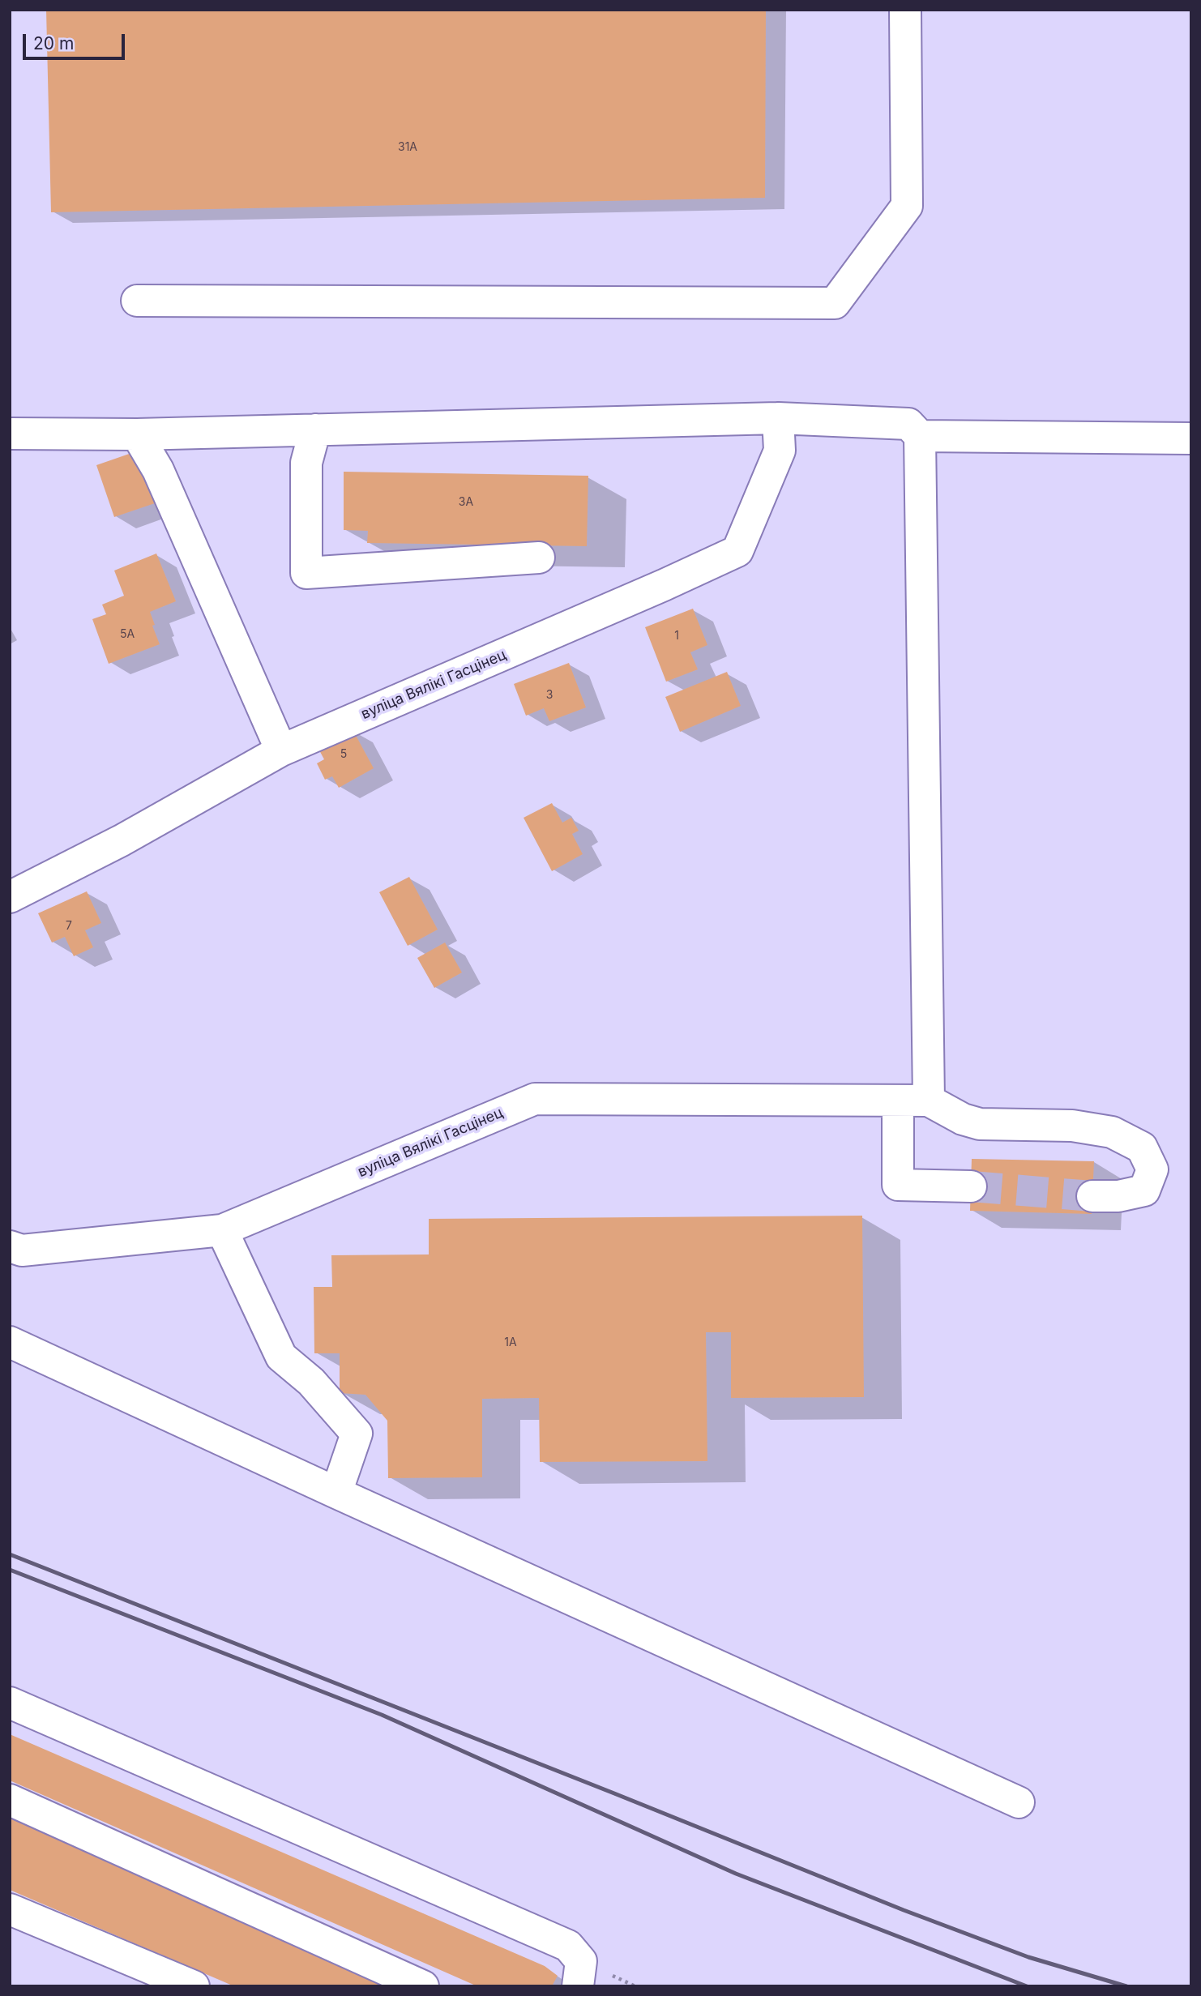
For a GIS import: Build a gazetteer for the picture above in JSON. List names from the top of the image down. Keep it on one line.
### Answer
{"streets":{"street":["вуліца Вялікі Гасцінец"]},"house_numbers":["31А","3А","5А","1","3","5","7","1А"],"scale_bar":"20 m"}
